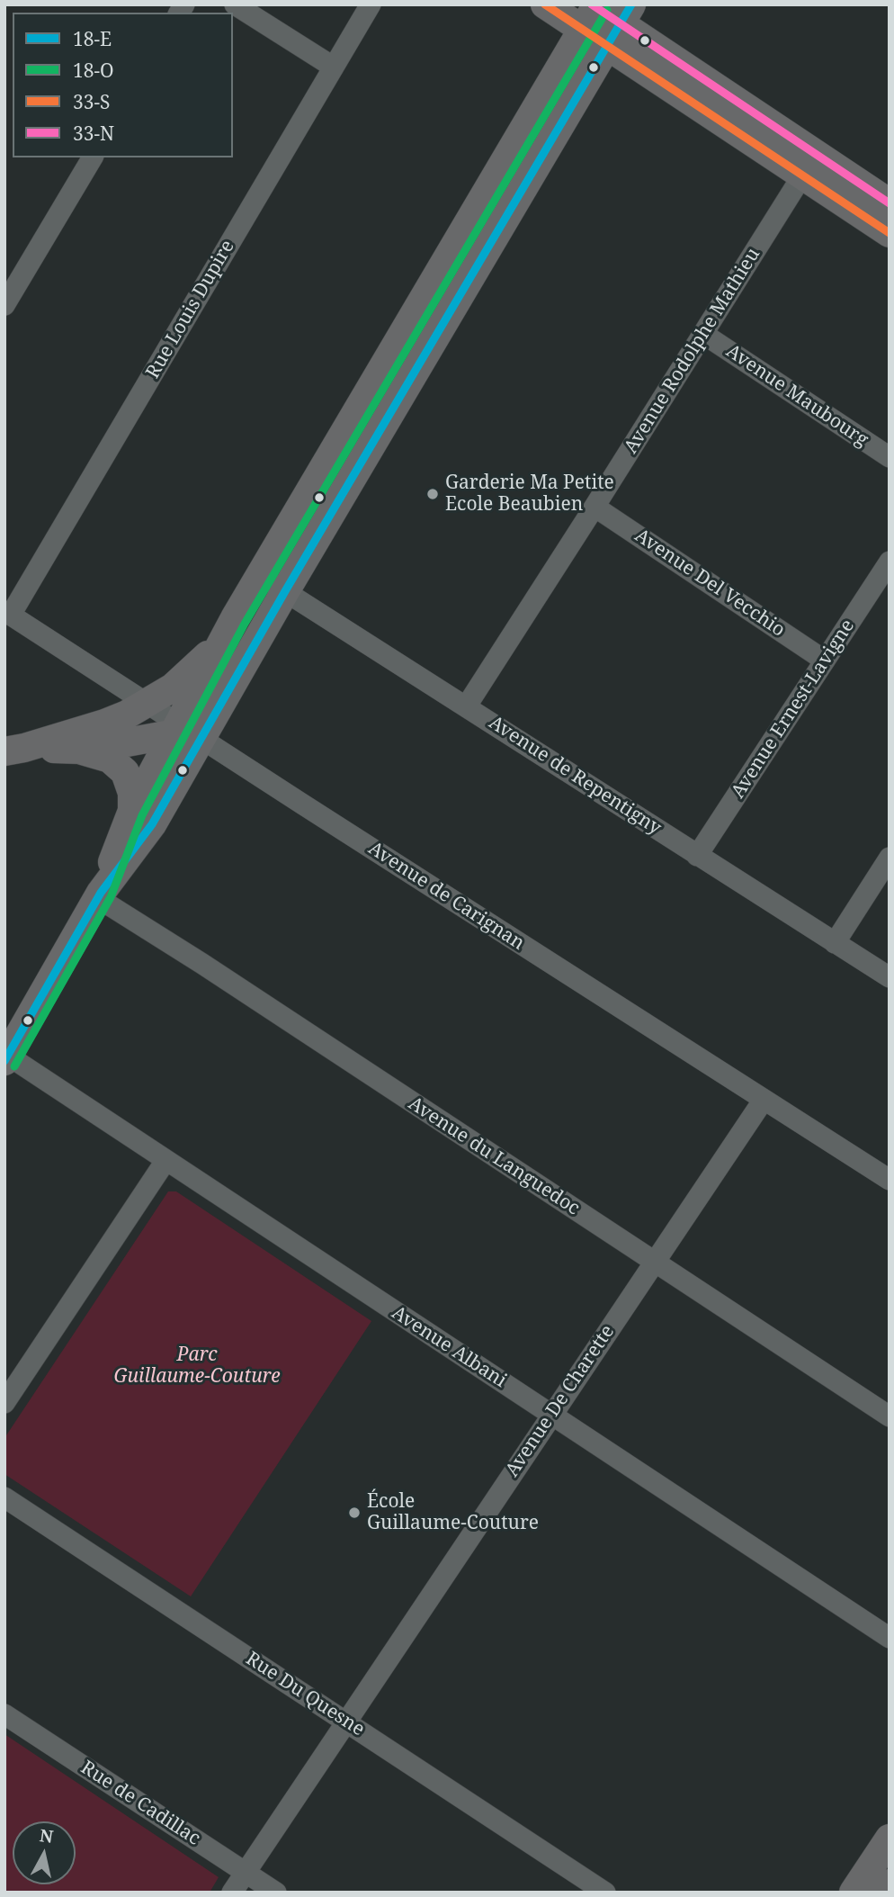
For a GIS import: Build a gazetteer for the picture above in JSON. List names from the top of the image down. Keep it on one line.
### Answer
{"streets":{"street":["Rue Louis Dupire","Avenue Rodolphe Mathieu","Avenue Maubourg","Avenue Del Vecchio","Avenue Ernest-Lavigne","Avenue de Repentigny","Avenue de Carignan","Avenue du Languedoc","Avenue Albani","Avenue De Charette","Rue Du Quesne","Rue de Cadillac"]},"crossings":[["Rue Louis Dupire","Avenue de Carignan"],["Avenue Rodolphe Mathieu","Avenue Maubourg"],["Avenue Rodolphe Mathieu","Avenue Del Vecchio"],["Avenue Rodolphe Mathieu","Avenue de Repentigny"],["Avenue Del Vecchio","Avenue Ernest-Lavigne"],["Avenue Ernest-Lavigne","Avenue de Repentigny"],["Avenue de Carignan","Avenue De Charette"],["Avenue du Languedoc","Avenue De Charette"],["Avenue Albani","Avenue De Charette"],["Avenue De Charette","Rue Du Quesne"],["Avenue De Charette","Rue de Cadillac"]],"parks":["Parc Guillaume-Couture"],"places":["Garderie Ma Petite Ecole Beaubien","École Guillaume-Couture"],"lines":["transit line 18-E","transit line 33-S","transit line 33-N","transit line 18-O"],"legend":["18-E","18-O","33-S","33-N"],"north":"top"}
